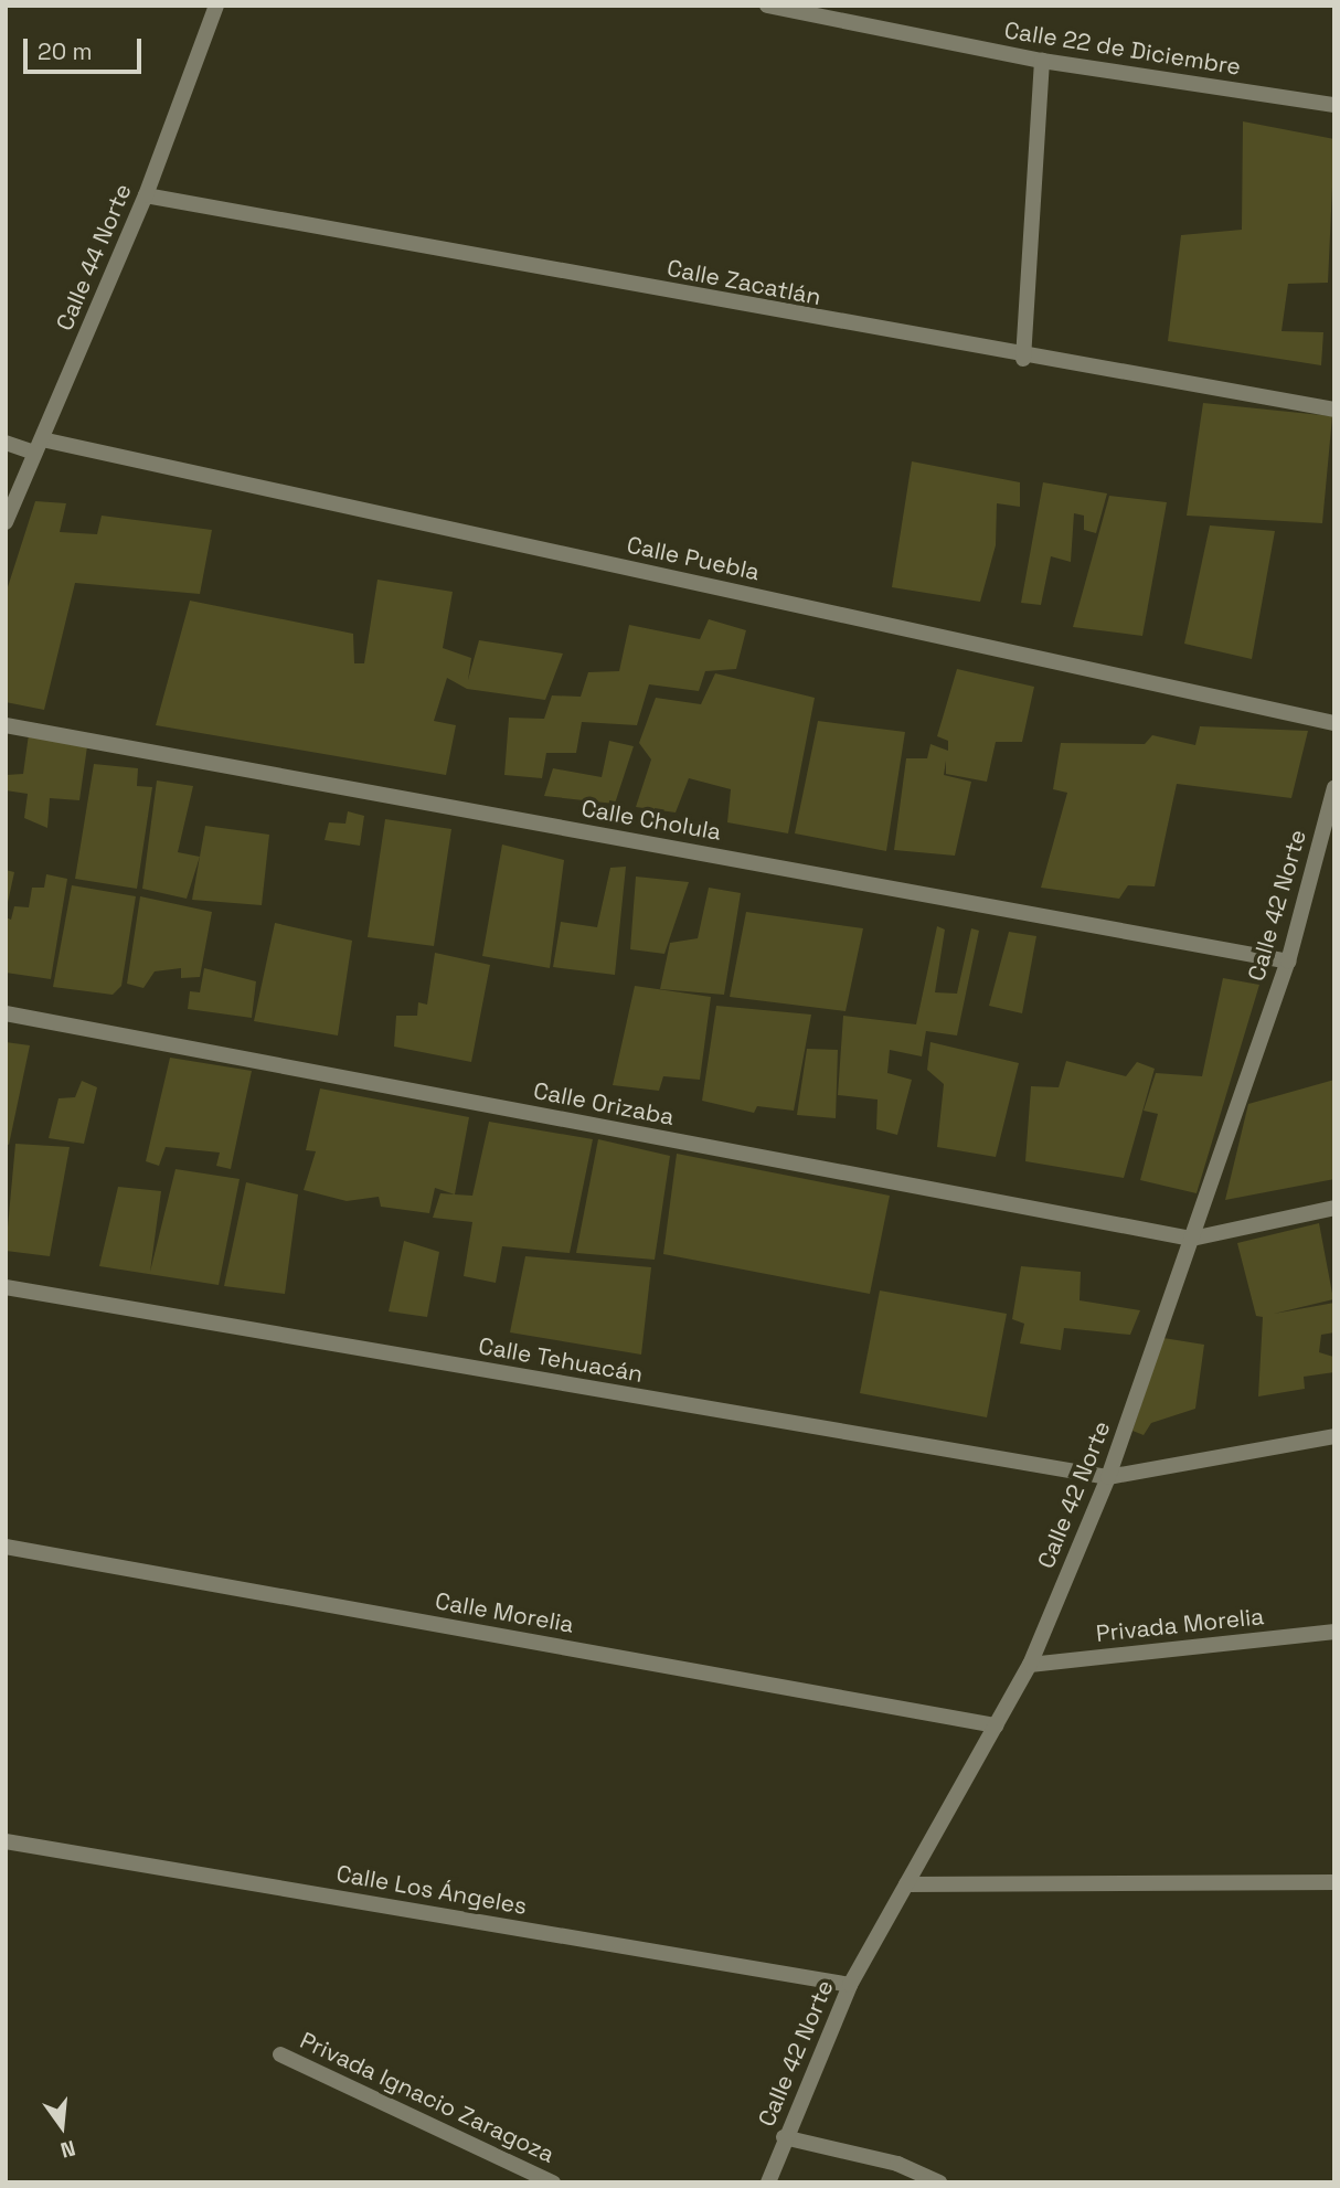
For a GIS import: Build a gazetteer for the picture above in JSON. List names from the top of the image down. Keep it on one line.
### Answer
{"streets":{"street":["Calle 22 de Diciembre","Calle 44 Norte","Calle Zacatlán","Calle Puebla","Calle Cholula","Calle 42 Norte","Calle Orizaba","Calle Tehuacán","Calle Morelia","Privada Morelia","Calle Los Ángeles","Privada Ignacio Zaragoza"]},"crossings":[["Calle 44 Norte","Calle Zacatlán"],["Calle 44 Norte","Calle Puebla"],["Calle Cholula","Calle 42 Norte"],["Calle 42 Norte","Calle Orizaba"],["Calle 42 Norte","Calle Tehuacán"],["Calle 42 Norte","Calle Morelia"],["Calle 42 Norte","Privada Morelia"],["Calle 42 Norte","Calle Los Ángeles"]],"scale_bar":"20 m","north":"bottom"}
